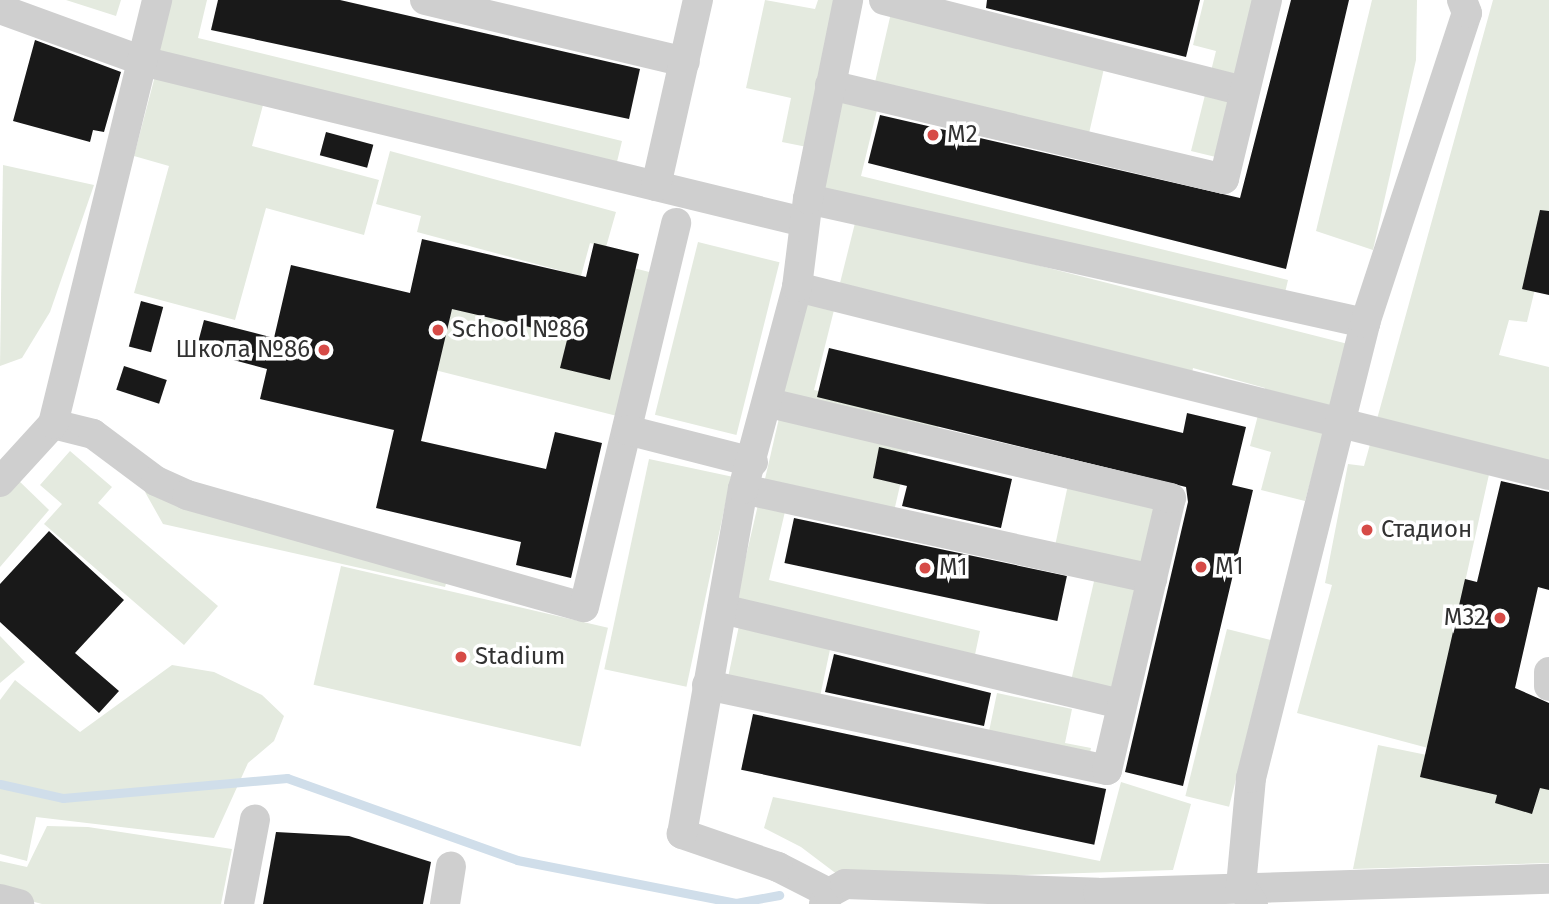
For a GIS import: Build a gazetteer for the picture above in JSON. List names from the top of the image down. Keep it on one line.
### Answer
{"places":["М2","School №86","Школа №86","Стадион","M1","М1","М32","Stadium"]}
